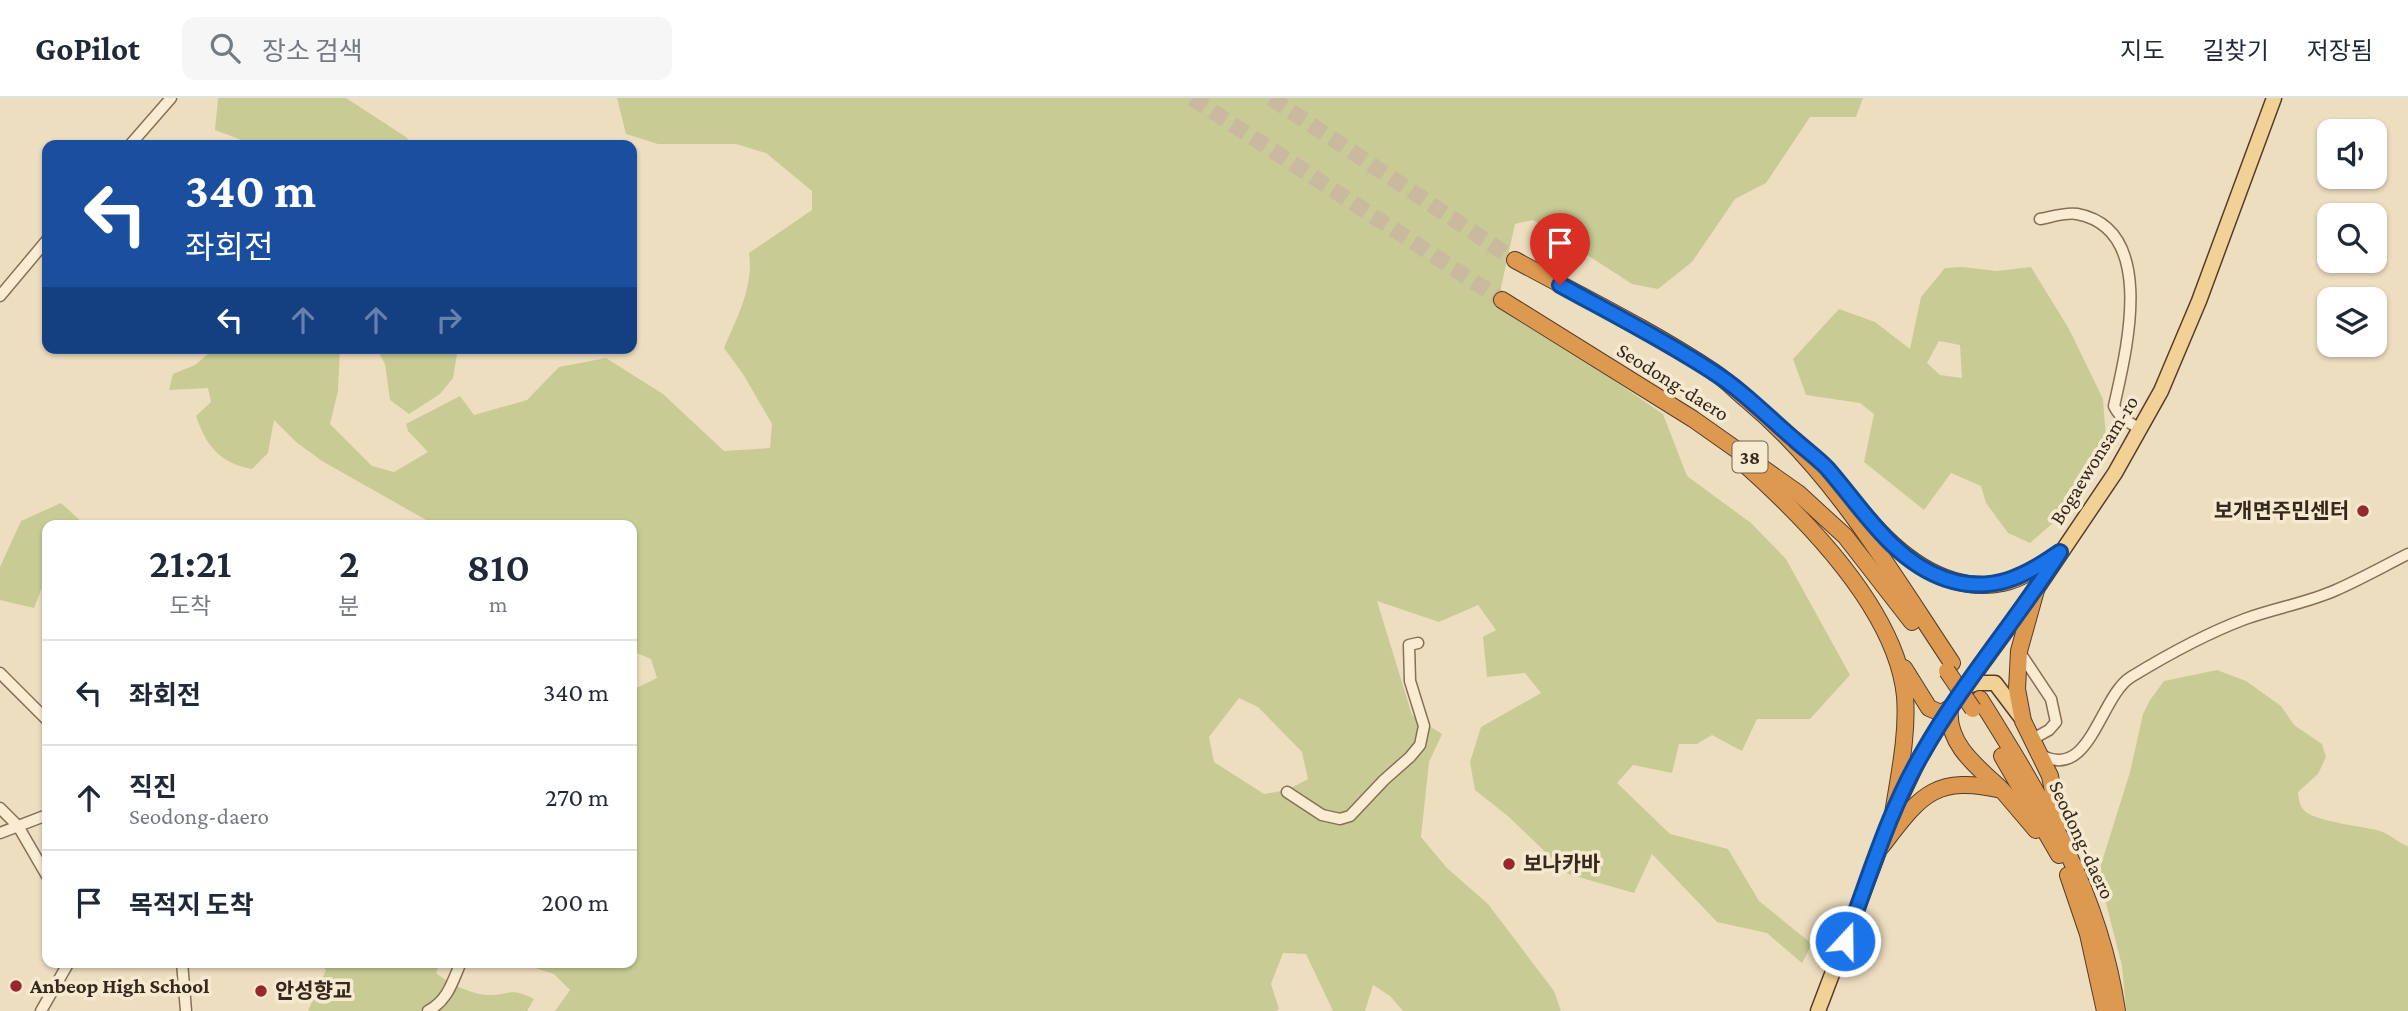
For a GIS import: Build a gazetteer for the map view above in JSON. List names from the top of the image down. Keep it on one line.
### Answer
{"streets":{"highway":["Seodong-daero","38"],"main road":["Bogaewonsam-ro"]},"crossings":[["Seodong-daero","38"]],"places":["보개면주민센터","보나카바","Anbeop High School","안성향교"],"page":{"header":"GoPilot","search":"장소 검색","nav":["지도","길찾기","저장됨"],"turn":["340 m","좌회전"],"eta":["21:21","도착","2","분","810","m"],"list":[{"name":"좌회전","value":"340 m"},{"name":"직진","note":"Seodong-daero","value":"270 m"},{"name":"목적지 도착","value":"200 m"}]}}
